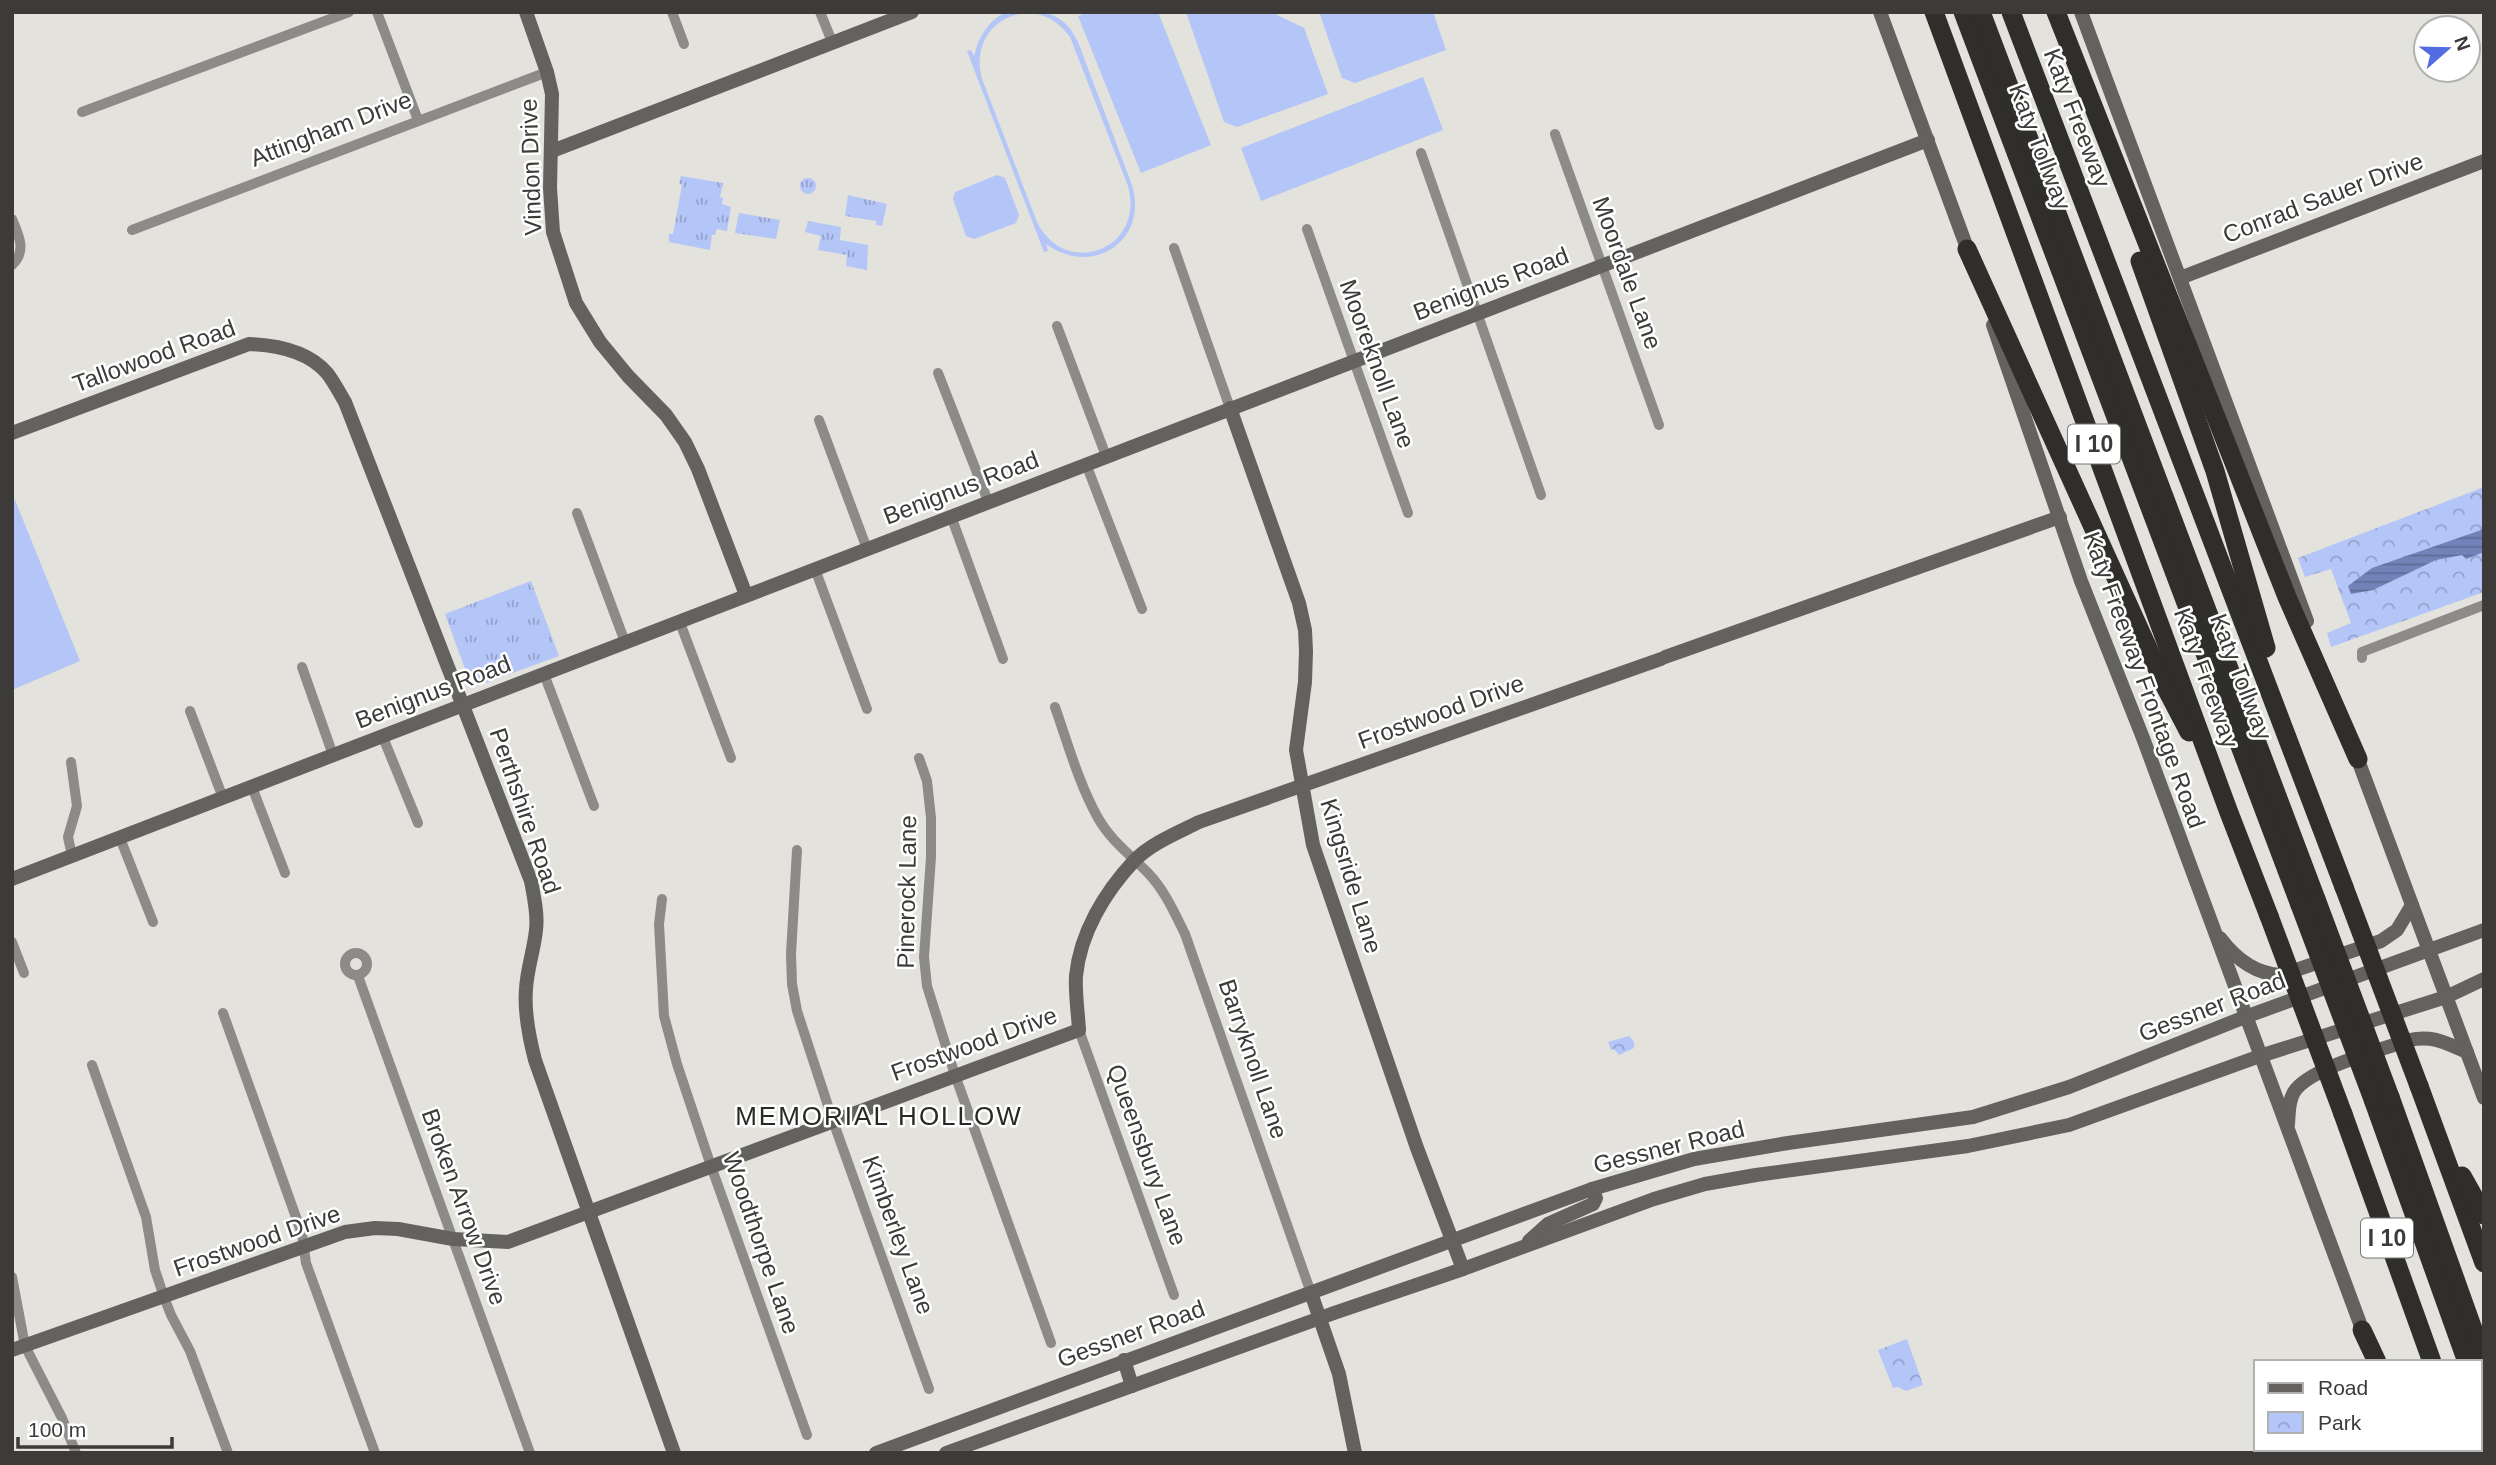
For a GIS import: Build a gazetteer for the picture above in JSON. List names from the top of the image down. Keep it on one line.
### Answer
{"streets":{"highway":["Katy Freeway","Katy Tollway","I 10"],"street":["Attingham Drive","Vindon Drive","Conrad Sauer Drive","Moordale Lane","Benignus Road","Tallowood Road","Mooreknoll Lane","Katy Freeway Frontage Road","Frostwood Drive","Perthshire Road","Kingsride Lane","Pinerock Lane","Gessner Road","Barryknoll Lane","Queensbury Lane","Broken Arrow Drive","Kimberley Lane","Woodthorpe Lane"]},"crossings":[["Attingham Drive","Vindon Drive"],["Vindon Drive","Benignus Road"],["Moordale Lane","Benignus Road"],["Benignus Road","Mooreknoll Lane"],["Benignus Road","Katy Freeway Frontage Road"],["Benignus Road","Perthshire Road"],["Benignus Road","Kingsride Lane"],["Tallowood Road","Perthshire Road"],["Katy Freeway Frontage Road","Frostwood Drive"],["Katy Freeway Frontage Road","Gessner Road"],["Frostwood Drive","Perthshire Road"],["Frostwood Drive","Kingsride Lane"],["Frostwood Drive","Pinerock Lane"],["Frostwood Drive","Barryknoll Lane"],["Frostwood Drive","Queensbury Lane"],["Frostwood Drive","Broken Arrow Drive"],["Frostwood Drive","Kimberley Lane"],["Frostwood Drive","Woodthorpe Lane"],["Kingsride Lane","Gessner Road"],["Gessner Road","Barryknoll Lane"]],"districts":["MEMORIAL HOLLOW"],"legend":["Road","Park"],"scale_bar":"100 m","north":"right"}
